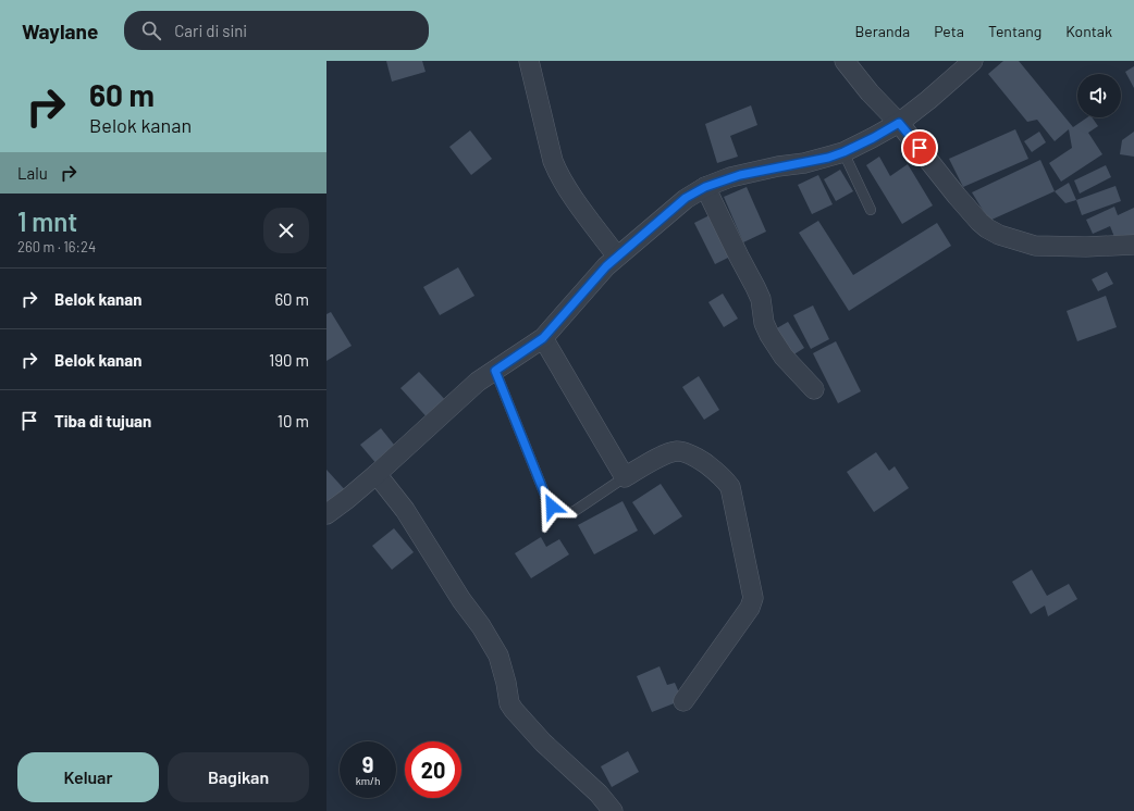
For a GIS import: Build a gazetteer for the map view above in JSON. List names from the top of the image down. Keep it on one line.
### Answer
{"page":{"header":"Waylane","search":"Cari di sini","nav":["Beranda","Peta","Tentang","Kontak"],"turn":["60 m","Belok kanan"],"then":"Lalu","heading":["1 mnt","260 m · 16:24"],"list":[{"name":"Belok kanan","value":"60 m"},{"name":"Belok kanan","value":"190 m"},{"name":"Tiba di tujuan","value":"10 m"}],"speed":"9 km/h","limit":"20","buttons":["Keluar","Bagikan"]}}
